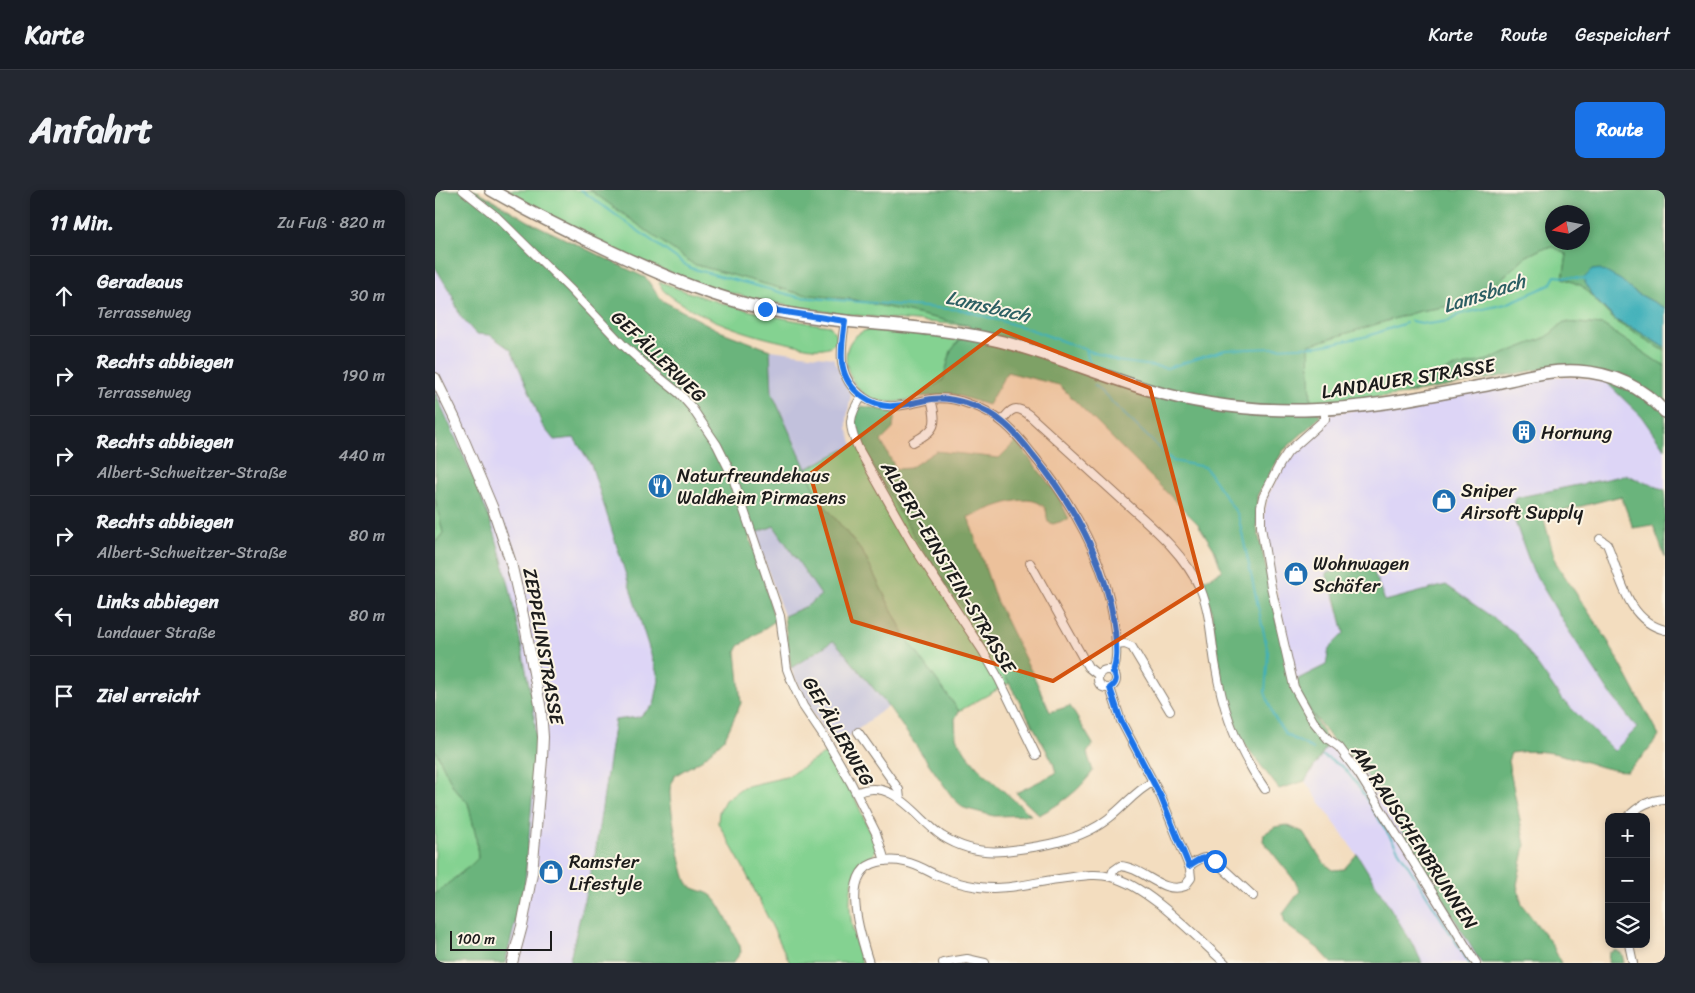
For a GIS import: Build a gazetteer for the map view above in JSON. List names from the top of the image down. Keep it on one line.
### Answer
{"streets":{"main road":["LANDAUER STRASSE"],"street":["GEFÄLLERWEG","ALBERT-EINSTEIN-STRASSE","ZEPPELINSTRASSE","AM RAUSCHENBRUNNEN"]},"crossings":[["LANDAUER STRASSE","AM RAUSCHENBRUNNEN"]],"water":["Lamsbach"],"places":{"building":["Hornung"],"restaurant":["Naturfreundehaus Waldheim Pirmasens"],"shop":["Sniper Airsoft Supply","Wohnwagen Schäfer","Ramster Lifestyle"]},"scale_bar":"100 m","north":"left","page":{"header":"Karte","nav":["Karte","Route","Gespeichert"],"title":"Anfahrt","buttons":"Route","heading":["11 Min.","Zu Fuß · 820 m"],"list":[["Geradeaus","Terrassenweg","30 m"],["Rechts abbiegen","Terrassenweg","190 m"],["Rechts abbiegen","Albert-Schweitzer-Straße","440 m"],["Rechts abbiegen","Albert-Schweitzer-Straße","80 m"],["Links abbiegen","Landauer Straße","80 m"],"Ziel erreicht"],"map_buttons":["+","−"],"scale":"100 m"}}
